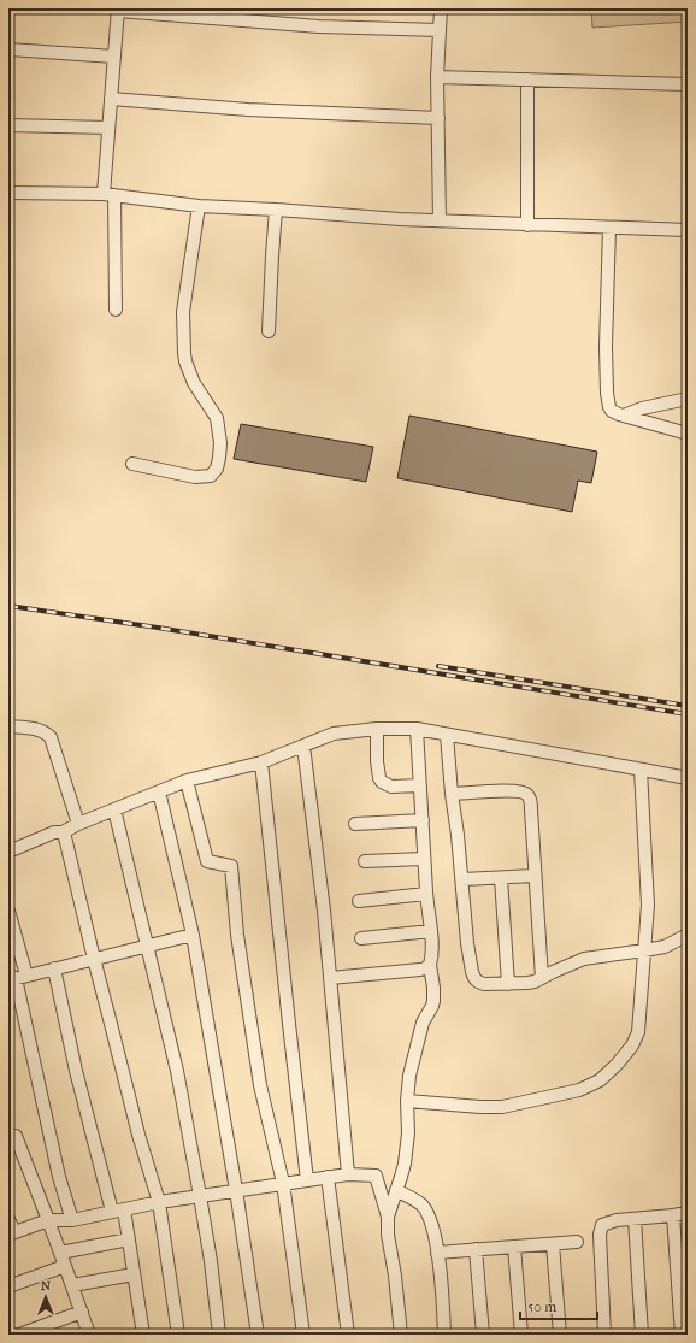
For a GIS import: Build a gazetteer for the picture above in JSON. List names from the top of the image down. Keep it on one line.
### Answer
{"scale_bar":"50 m","north":"top"}
